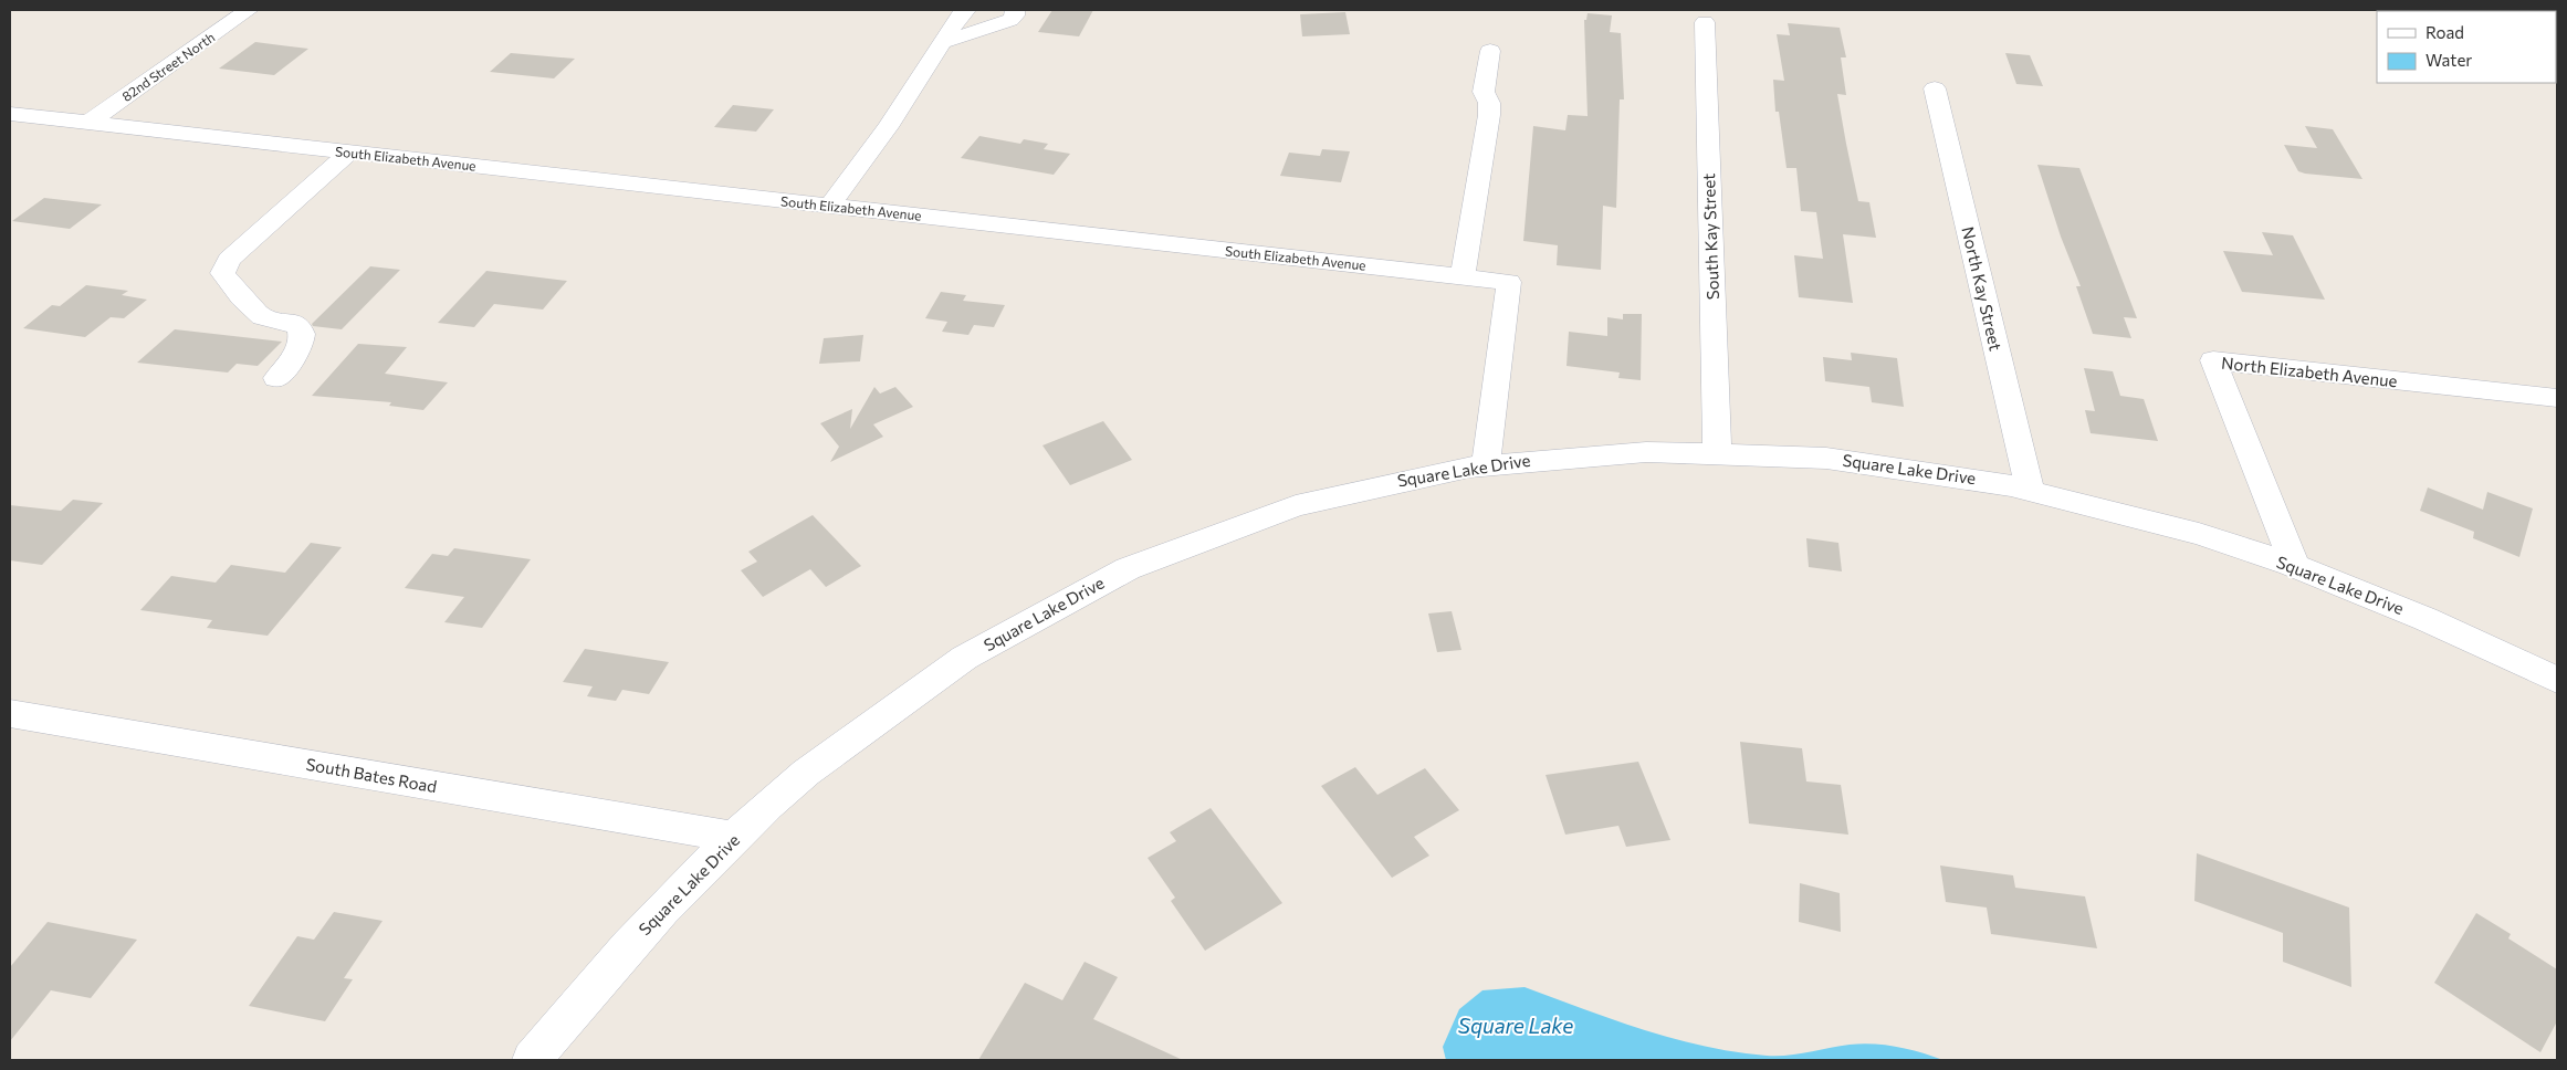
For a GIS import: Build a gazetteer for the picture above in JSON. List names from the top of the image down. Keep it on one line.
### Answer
{"streets":{"street":["82nd Street North","South Elizabeth Avenue","South Kay Street","North Kay Street","North Elizabeth Avenue","Square Lake Drive","South Bates Road"]},"crossings":[["82nd Street North","South Elizabeth Avenue"],["South Elizabeth Avenue","Square Lake Drive"],["South Kay Street","Square Lake Drive"],["North Kay Street","Square Lake Drive"],["North Elizabeth Avenue","Square Lake Drive"],["Square Lake Drive","South Bates Road"]],"water":["Square Lake"],"legend":["Road","Water"]}
